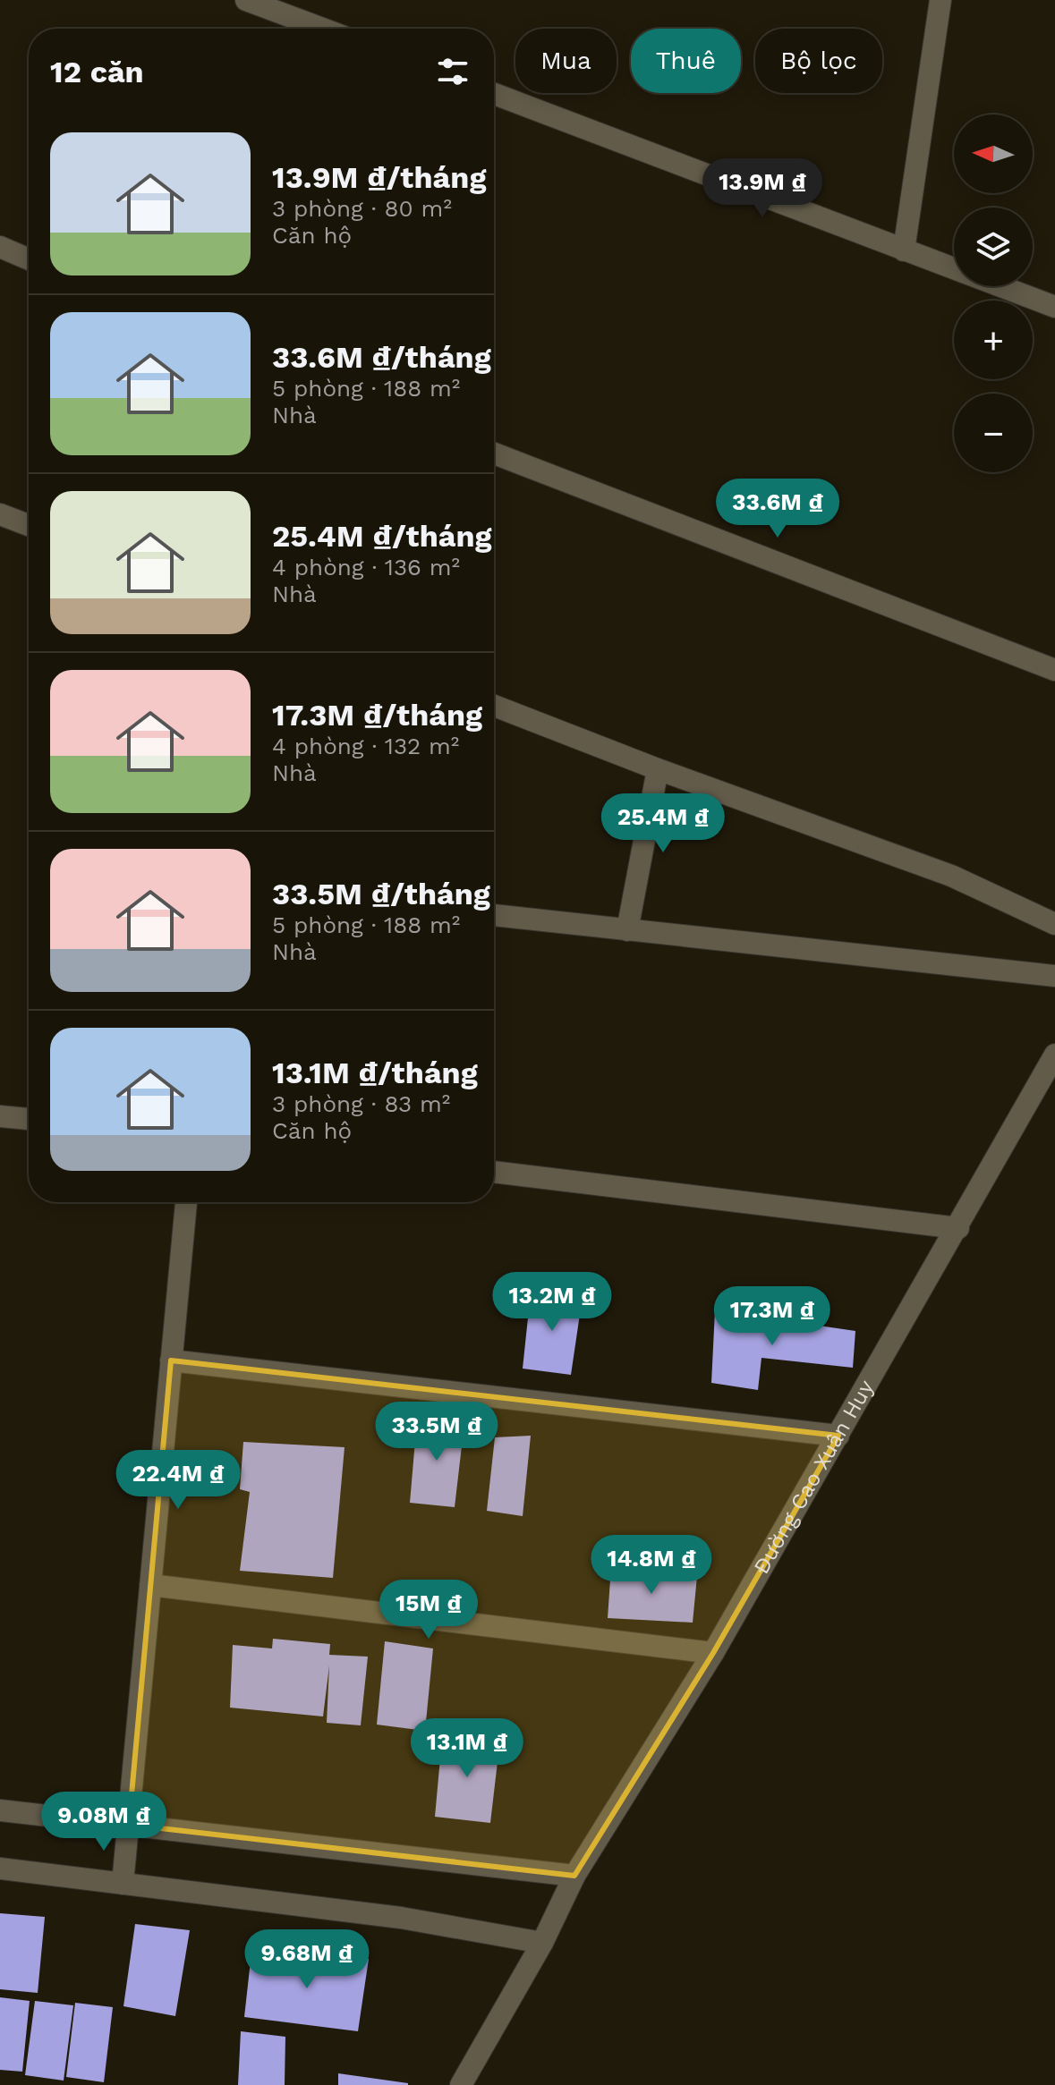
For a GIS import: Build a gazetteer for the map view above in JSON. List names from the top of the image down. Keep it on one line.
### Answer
{"streets":{"street":["Đường Cao Xuân Huy"]},"north":"left","page":{"chip":["Mua","Thuê","Bộ lọc"],"heading":"12 căn","map_buttons":["+","−"],"list":[{"name":"13.9M ₫/tháng","note":"3 phòng · 80 m² · Căn hộ"},{"name":"33.6M ₫/tháng","note":"5 phòng · 188 m² · Nhà"},{"name":"25.4M ₫/tháng","note":"4 phòng · 136 m² · Nhà"},{"name":"17.3M ₫/tháng","note":"4 phòng · 132 m² · Nhà"},{"name":"33.5M ₫/tháng","note":"5 phòng · 188 m² · Nhà"},{"name":"13.1M ₫/tháng","note":"3 phòng · 83 m² · Căn hộ"}],"price":["13.9M ₫","33.6M ₫","25.4M ₫","13.2M ₫","17.3M ₫","33.5M ₫","22.4M ₫","14.8M ₫","15M ₫","13.1M ₫","9.08M ₫","9.68M ₫"]}}
